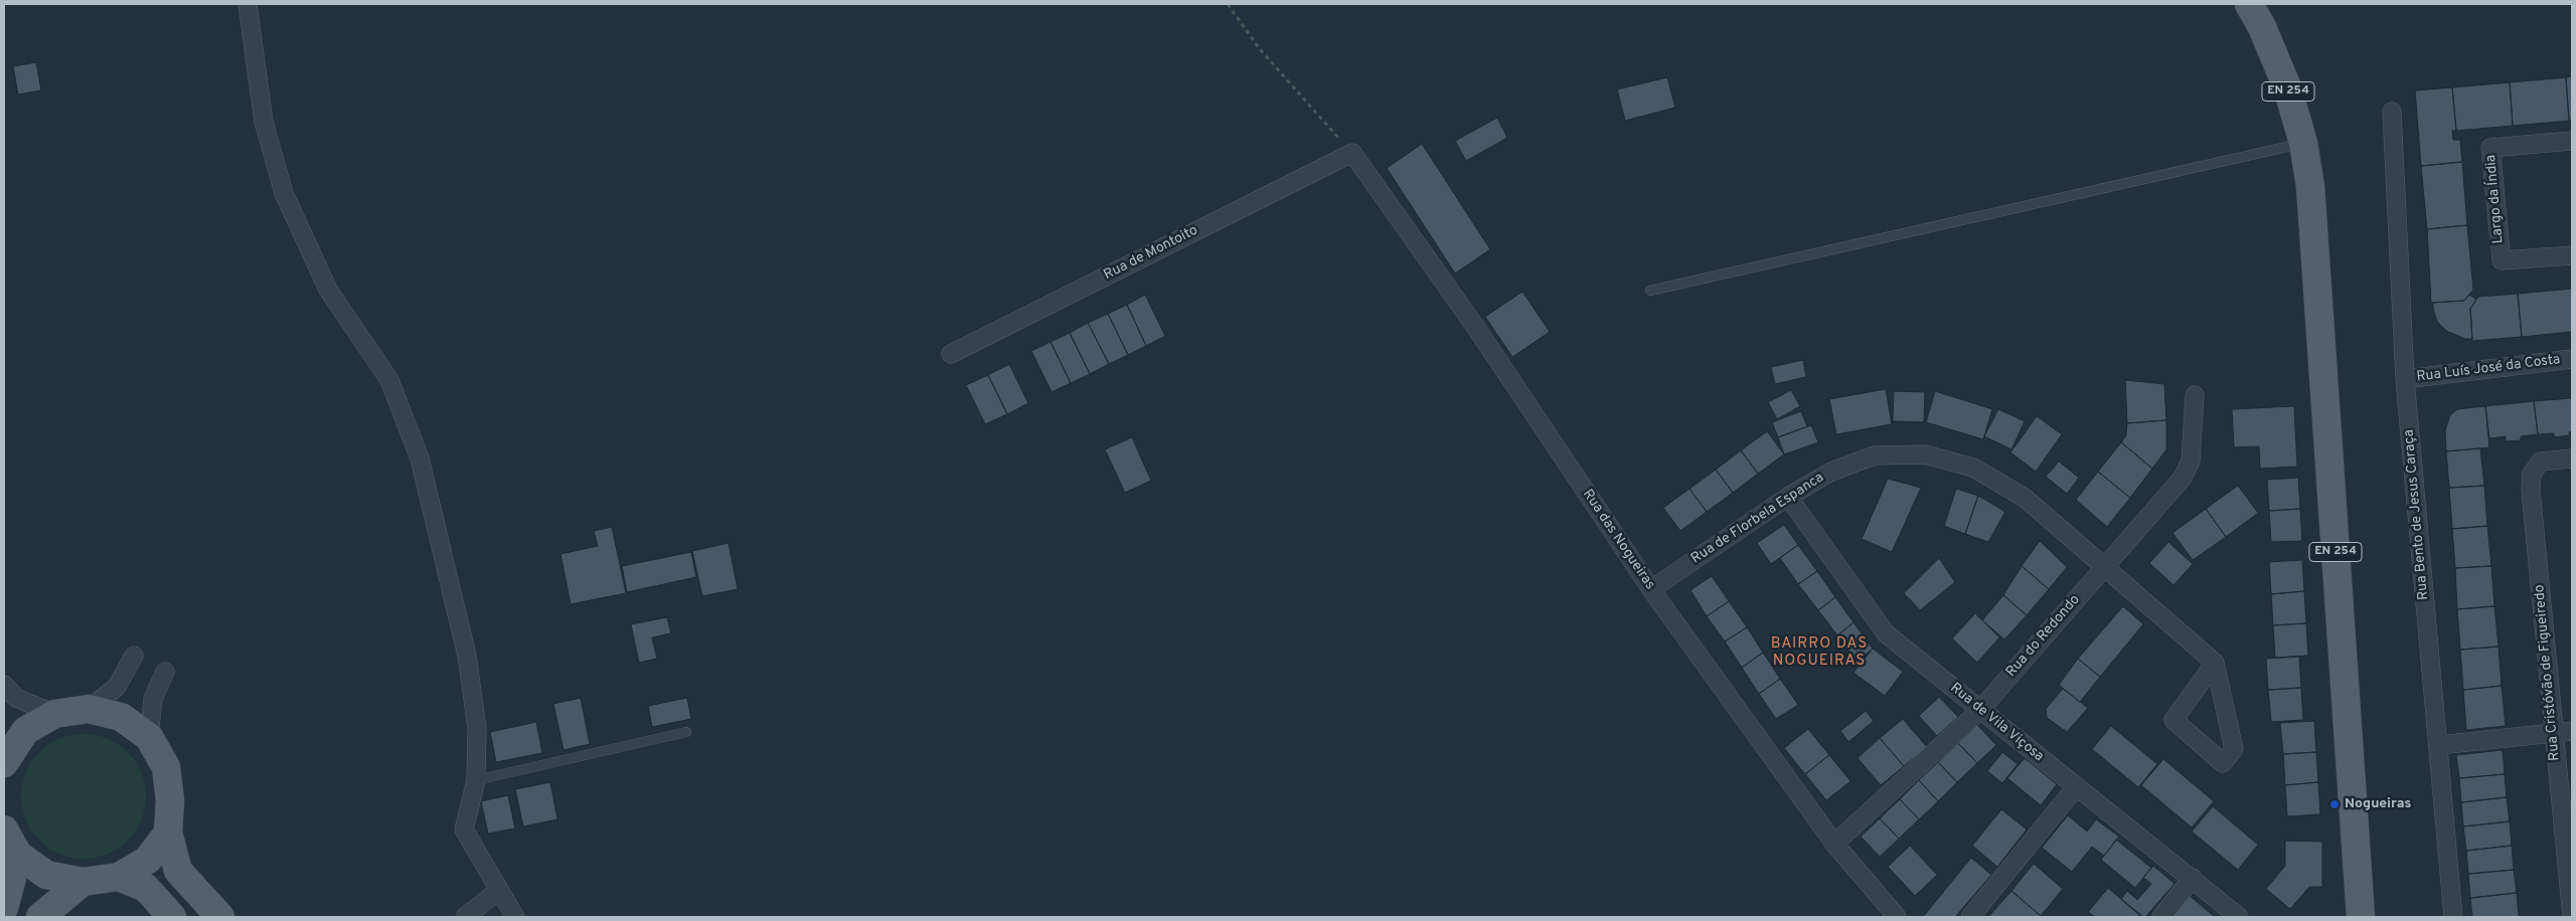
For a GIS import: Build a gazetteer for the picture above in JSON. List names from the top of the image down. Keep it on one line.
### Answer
{"streets":{"main road":["EN 254"],"street":["Largo da Índia","Rua de Montoito","Rua Luís José da Costa","Rua Bento de Jesus Caraça","Rua de Florbela Espanca","Rua das Nogueiras","Rua do Redondo","Rua Cristóvão de Figueiredo","Rua de Vila Viçosa"]},"crossings":[["Rua de Montoito","Rua das Nogueiras"],["Rua Luís José da Costa","Rua Bento de Jesus Caraça"],["Rua de Florbela Espanca","Rua das Nogueiras"],["Rua de Florbela Espanca","Rua do Redondo"],["Rua de Florbela Espanca","Rua de Vila Viçosa"],["Rua das Nogueiras","Rua do Redondo"],["Rua do Redondo","Rua de Vila Viçosa"]],"districts":["BAIRRO DAS NOGUEIRAS"],"places":["Nogueiras"]}
